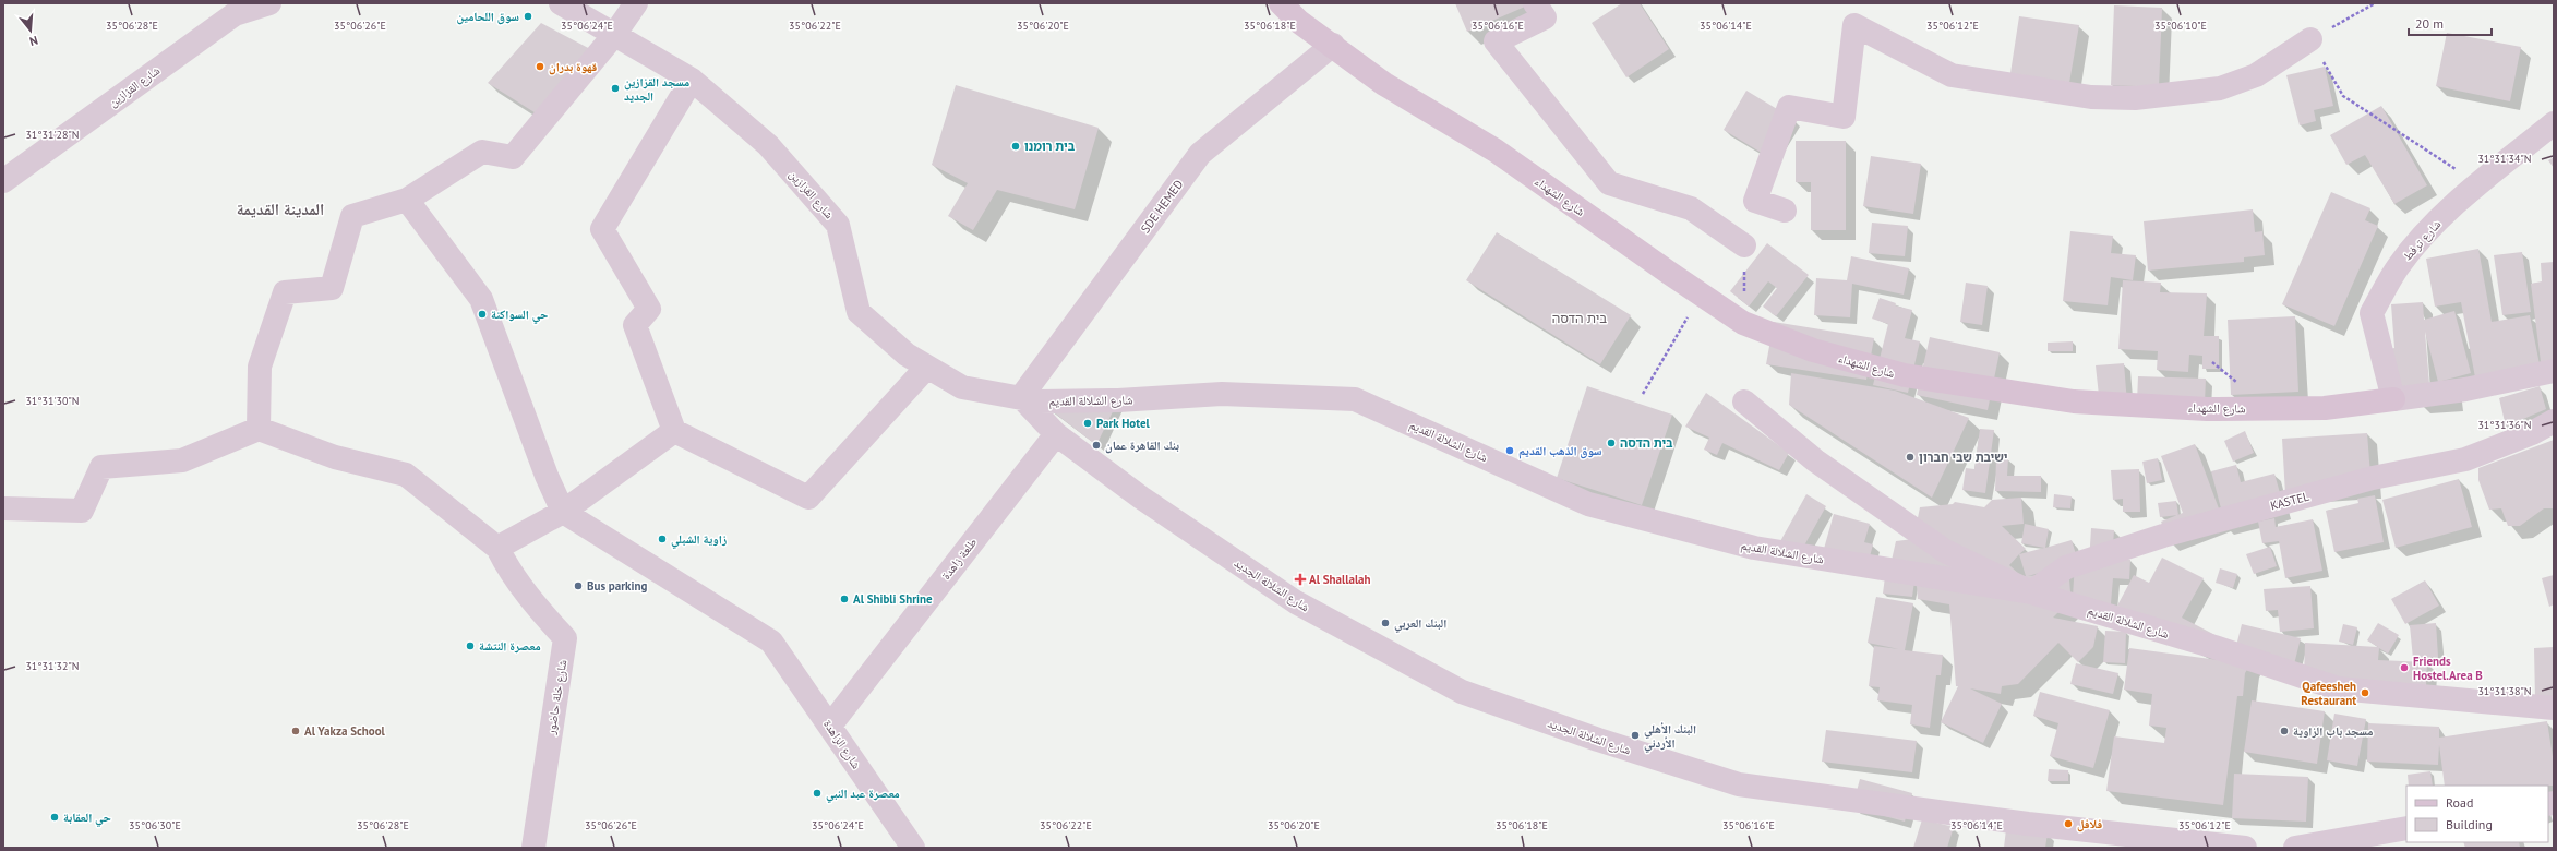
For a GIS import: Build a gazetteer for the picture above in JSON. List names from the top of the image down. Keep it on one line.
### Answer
{"streets":{"street":["شارع القزازين","شارع الشهداء","SDE HEMED","شارع ترفط","شارع الشلالة القديم","KASTEL","طلعة زاهدة","شارع الشلالة الجديد","شارع خلة حاضور","شارع الزاهدة"]},"crossings":[["شارع القزازين","SDE HEMED"],["شارع القزازين","شارع الشلالة القديم"],["شارع القزازين","شارع الشلالة الجديد"],["شارع الشهداء","SDE HEMED"],["شارع الشهداء","شارع ترفط"],["SDE HEMED","شارع الشلالة القديم"],["SDE HEMED","شارع الشلالة الجديد"],["شارع الشلالة القديم","KASTEL"],["شارع الشلالة القديم","شارع الشلالة الجديد"],["طلعة زاهدة","شارع الشلالة الجديد"],["طلعة زاهدة","شارع الزاهدة"]],"districts":["المدينة القديمة","בית הדסה"],"places":{"other":["سوق اللحامين","قهوة بدران","مسجد القزازين الجديد","בית רומנו","حي السواكنة","Park Hotel","בית הדסה","بنك القاهرة عمان","سوق الذهب القديم","ישיבת שבי חברון","زاوية الشبلي","Bus parking","Al Shibli Shrine","البنك العربي","معصرة النتشة","Friends Hostel.Area B","Qafeesheh Restaurant","Al Yakza School","مسجد باب الزاوية","البنك الأهلي الأردني","معصرة عبد النبي","حي العقابة","فلافل"],"health":["Al Shallalah"]},"legend":["Road","Building"],"scale_bar":"20 m","north":"bottom","coordinates":["35°06'28\"E","35°06'26\"E","35°06'24\"E","35°06'22\"E","35°06'20\"E","35°06'18\"E","35°06'16\"E","35°06'14\"E","35°06'12\"E","35°06'10\"E","31°31'28\"N","31°31'34\"N","31°31'30\"N","31°31'36\"N","31°31'32\"N","31°31'38\"N","35°06'30\"E"]}
